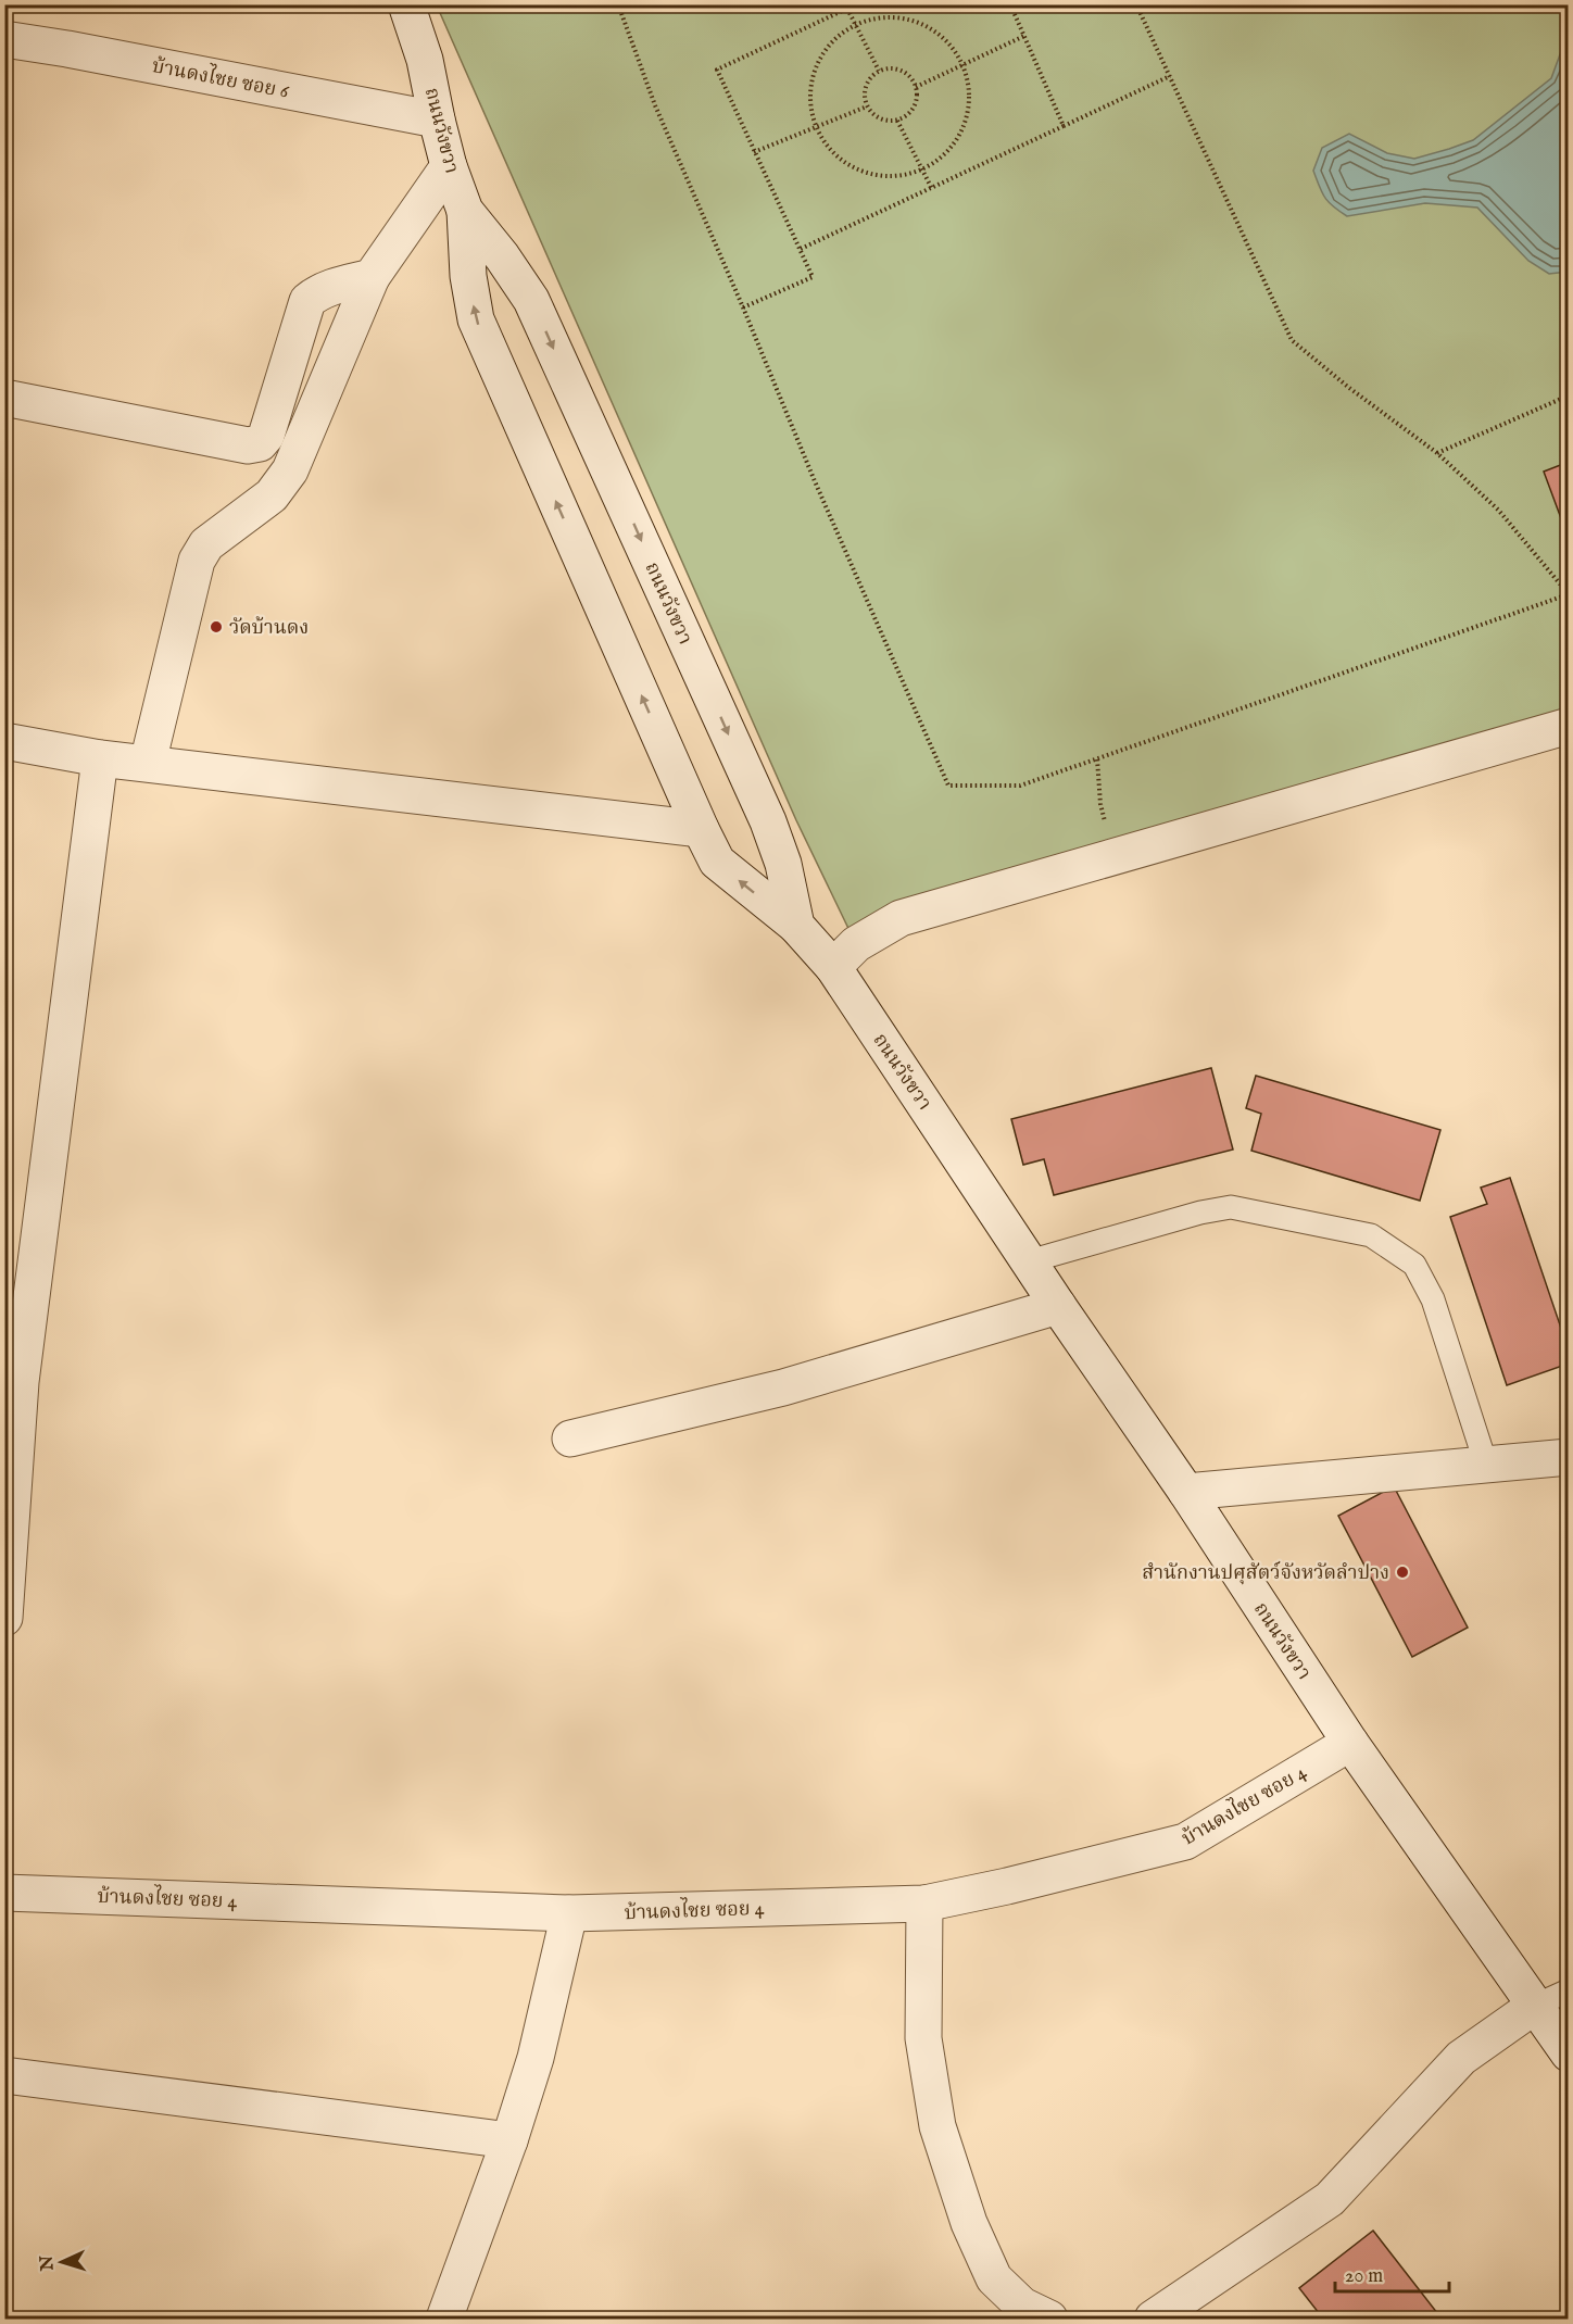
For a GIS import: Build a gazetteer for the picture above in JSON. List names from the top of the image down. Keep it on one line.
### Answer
{"streets":{"street":["บ้านดงไชย ซอย 6","ถนนวังขวา","บ้านดงไชย ซอย 4"]},"crossings":[["บ้านดงไชย ซอย 6","ถนนวังขวา"],["ถนนวังขวา","บ้านดงไชย ซอย 4"]],"places":["วัดบ้านดง","สำนักงานปศุสัตว์จังหวัดลำปาง"],"scale_bar":"20 m","north":"left"}
